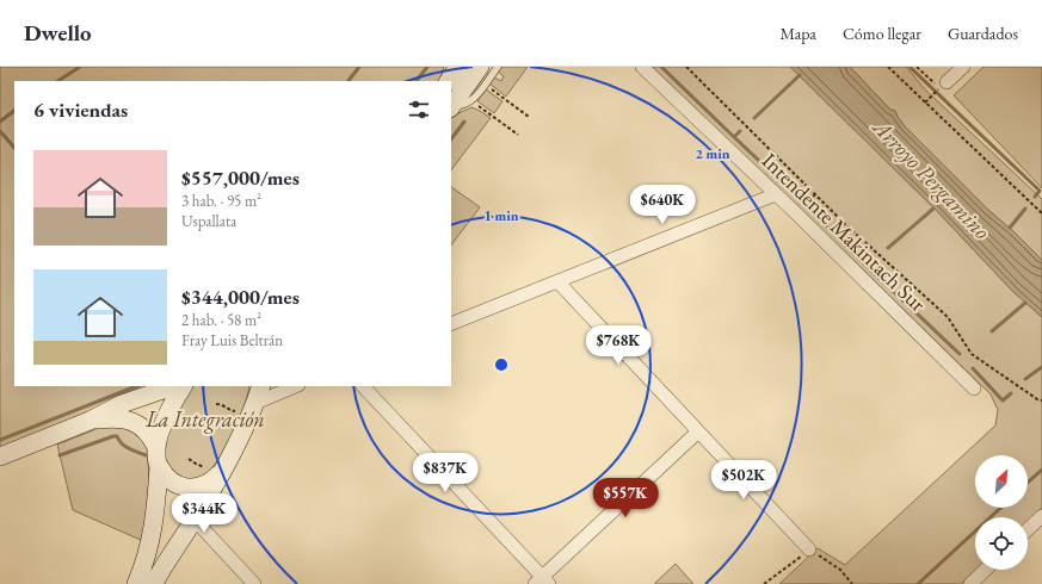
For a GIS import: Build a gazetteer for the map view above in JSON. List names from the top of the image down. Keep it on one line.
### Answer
{"streets":{"street":["Intendente Makintach Sur"]},"water":["Arroyo Pergamino"],"parks":["La Integración"],"north":"top right","page":{"header":"Dwello","nav":["Mapa","Cómo llegar","Guardados"],"heading":"6 viviendas","list":[{"name":"$557,000/mes","note":"3 hab. · 95 m² · Uspallata"},{"name":"$344,000/mes","note":"2 hab. · 58 m² · Fray Luis Beltrán"}],"price":["$640K","$768K","$837K","$502K","$557K","$344K"]},"rings":["2 min","1 min"]}
